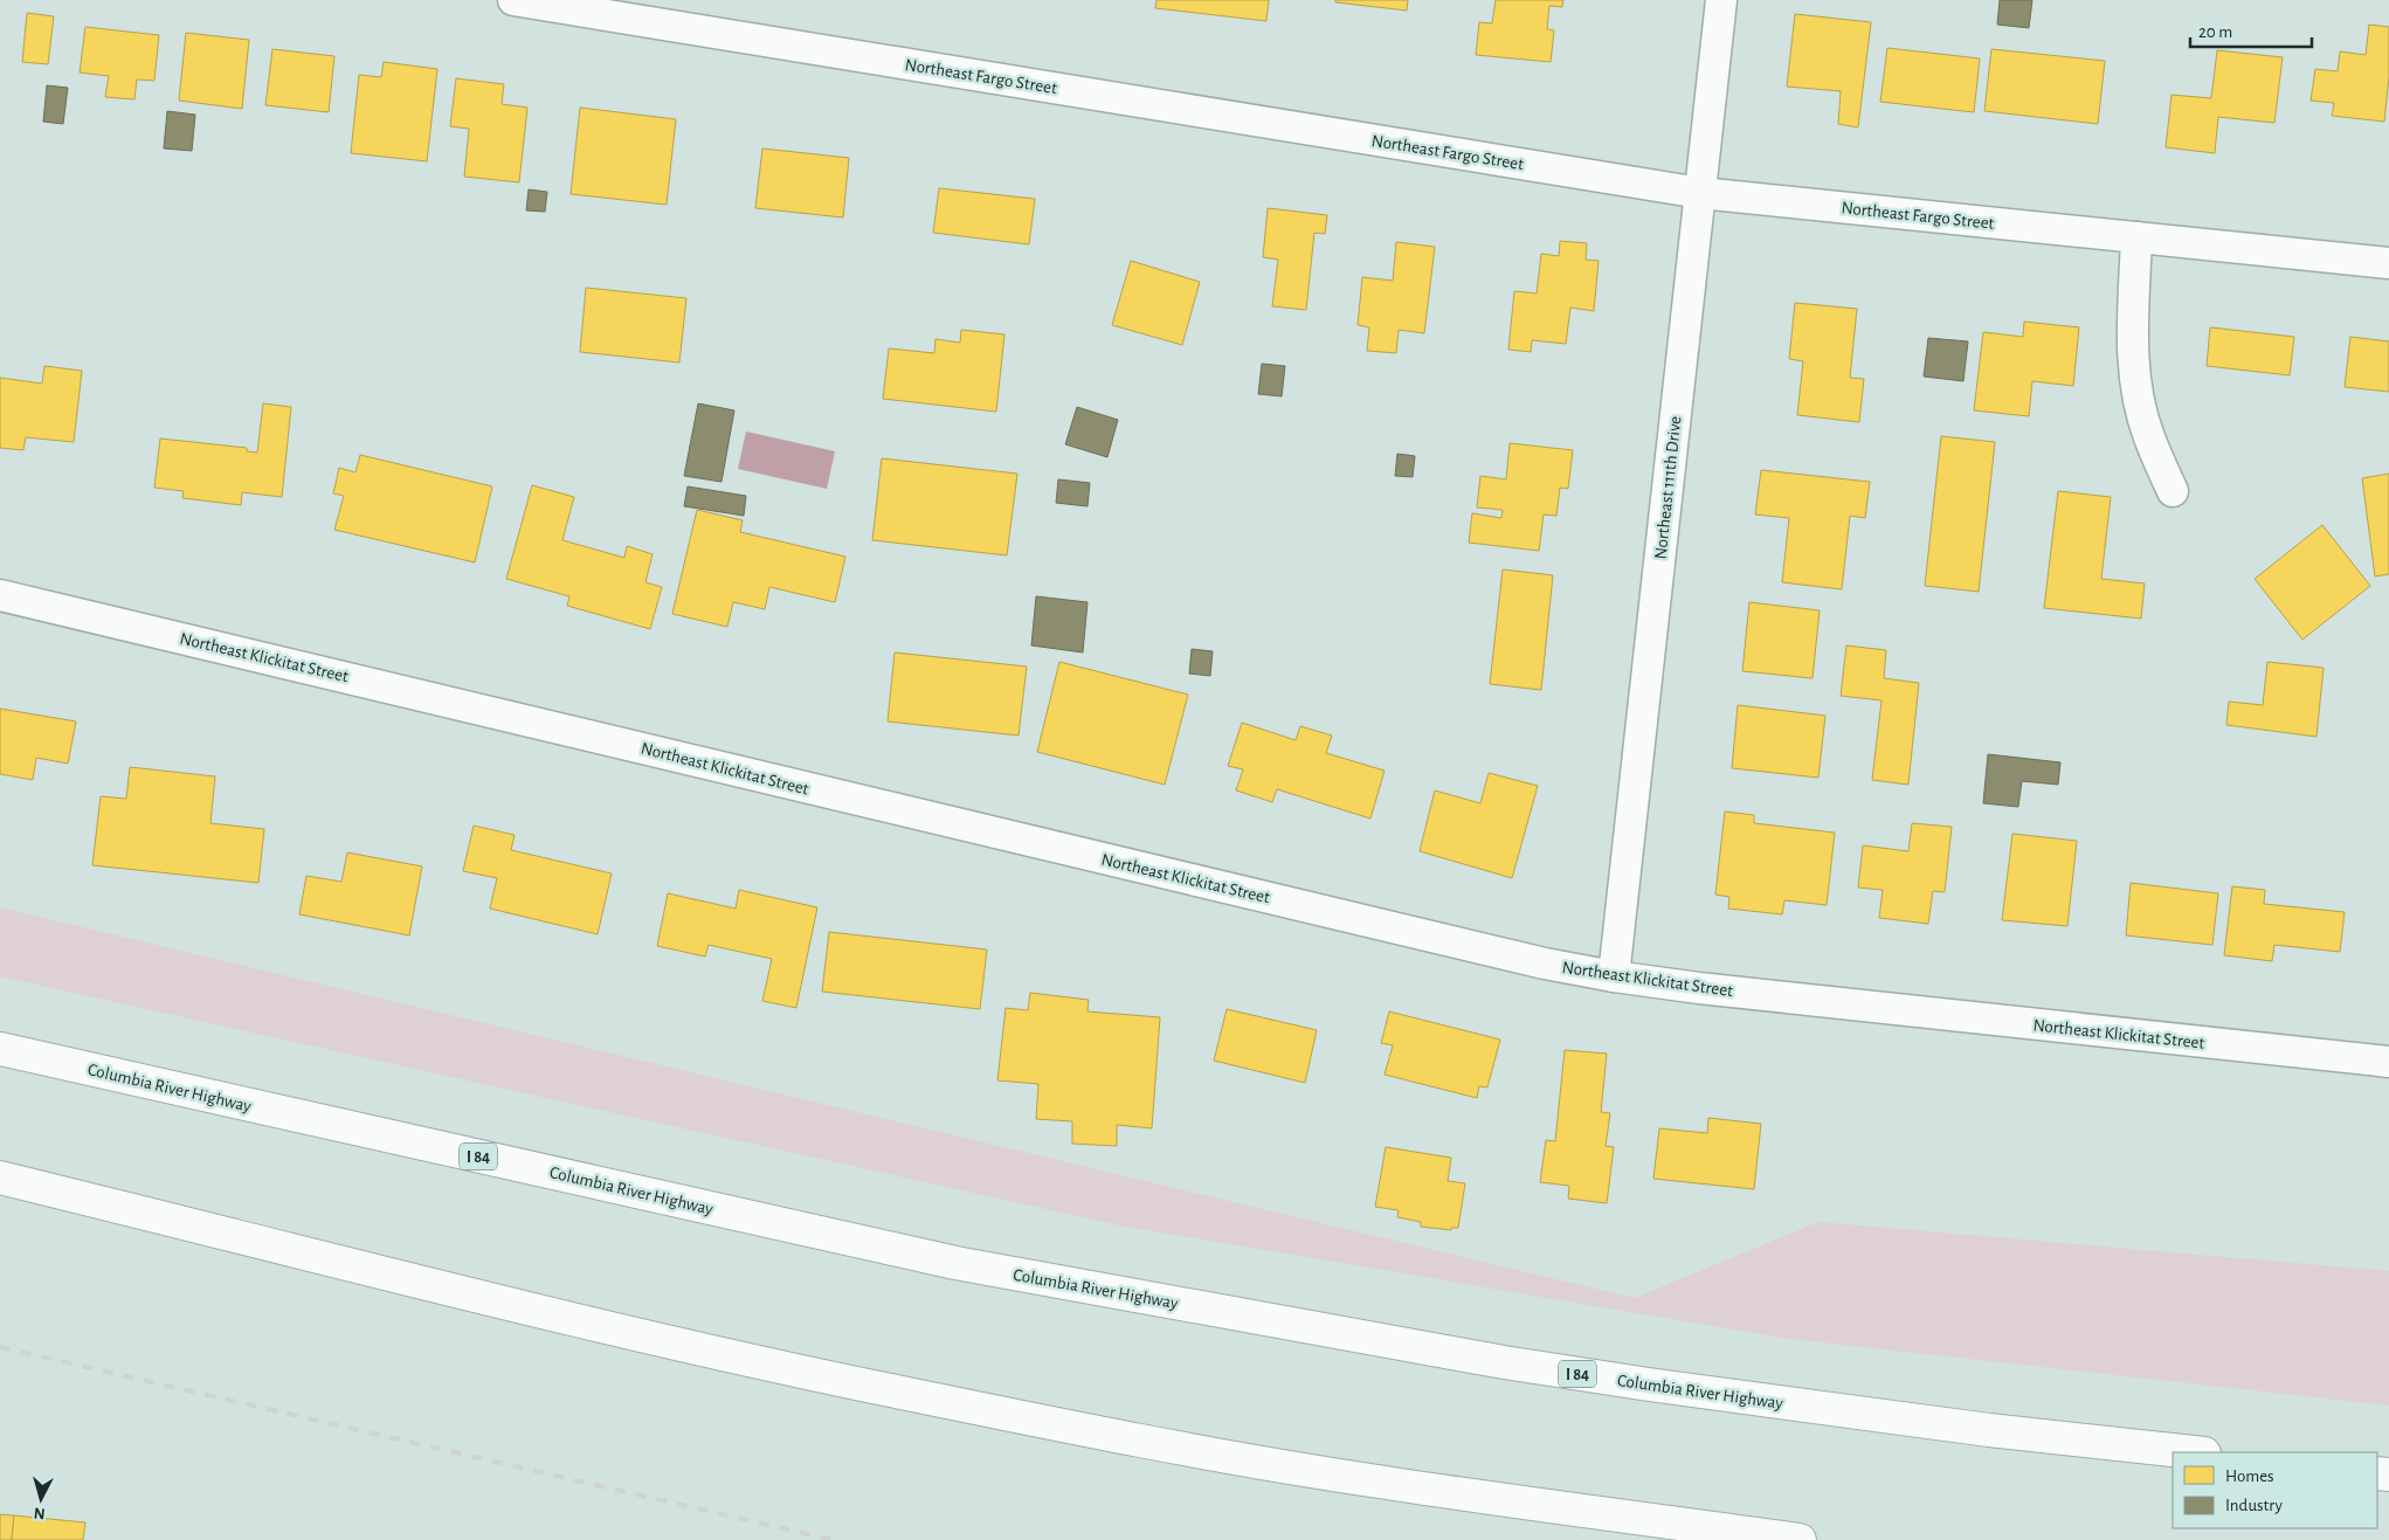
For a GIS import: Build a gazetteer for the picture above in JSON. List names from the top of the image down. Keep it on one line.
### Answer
{"streets":{"highway":["Columbia River Highway","I 84"],"street":["Northeast Fargo Street","Northeast 111th Drive","Northeast Klickitat Street"]},"crossings":[["Northeast Fargo Street","Northeast 111th Drive"],["Northeast 111th Drive","Northeast Klickitat Street"]],"legend":["Homes","Industry"],"scale_bar":"20 m","north":"bottom"}
